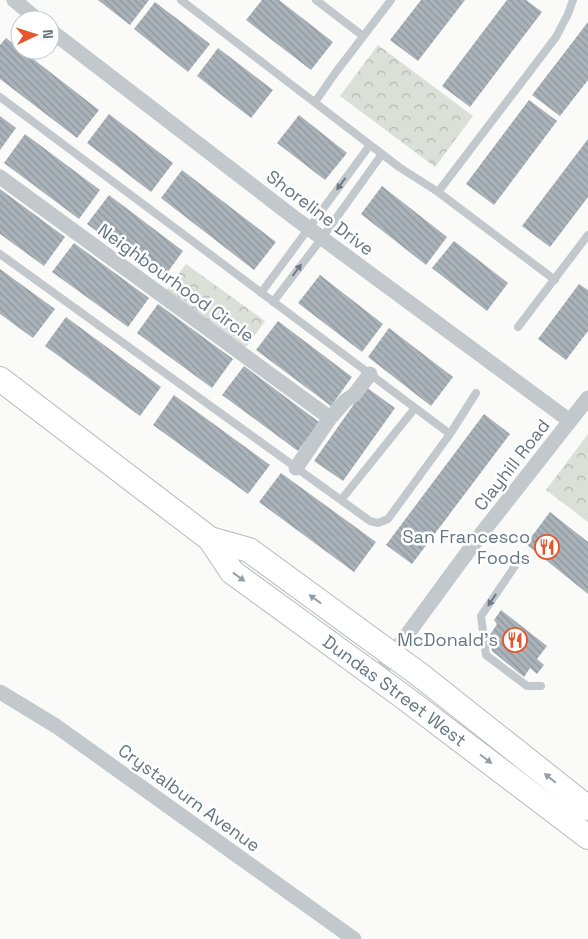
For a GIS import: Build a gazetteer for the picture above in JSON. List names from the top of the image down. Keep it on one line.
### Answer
{"streets":{"main road":["Dundas Street West"],"street":["Shoreline Drive","Neighbourhood Circle","Clayhill Road","Crystalburn Avenue"]},"crossings":[["Shoreline Drive","Clayhill Road"],["Clayhill Road","Dundas Street West"]],"places":{"restaurant":["San Francesco Foods","McDonald's"]},"north":"right"}
